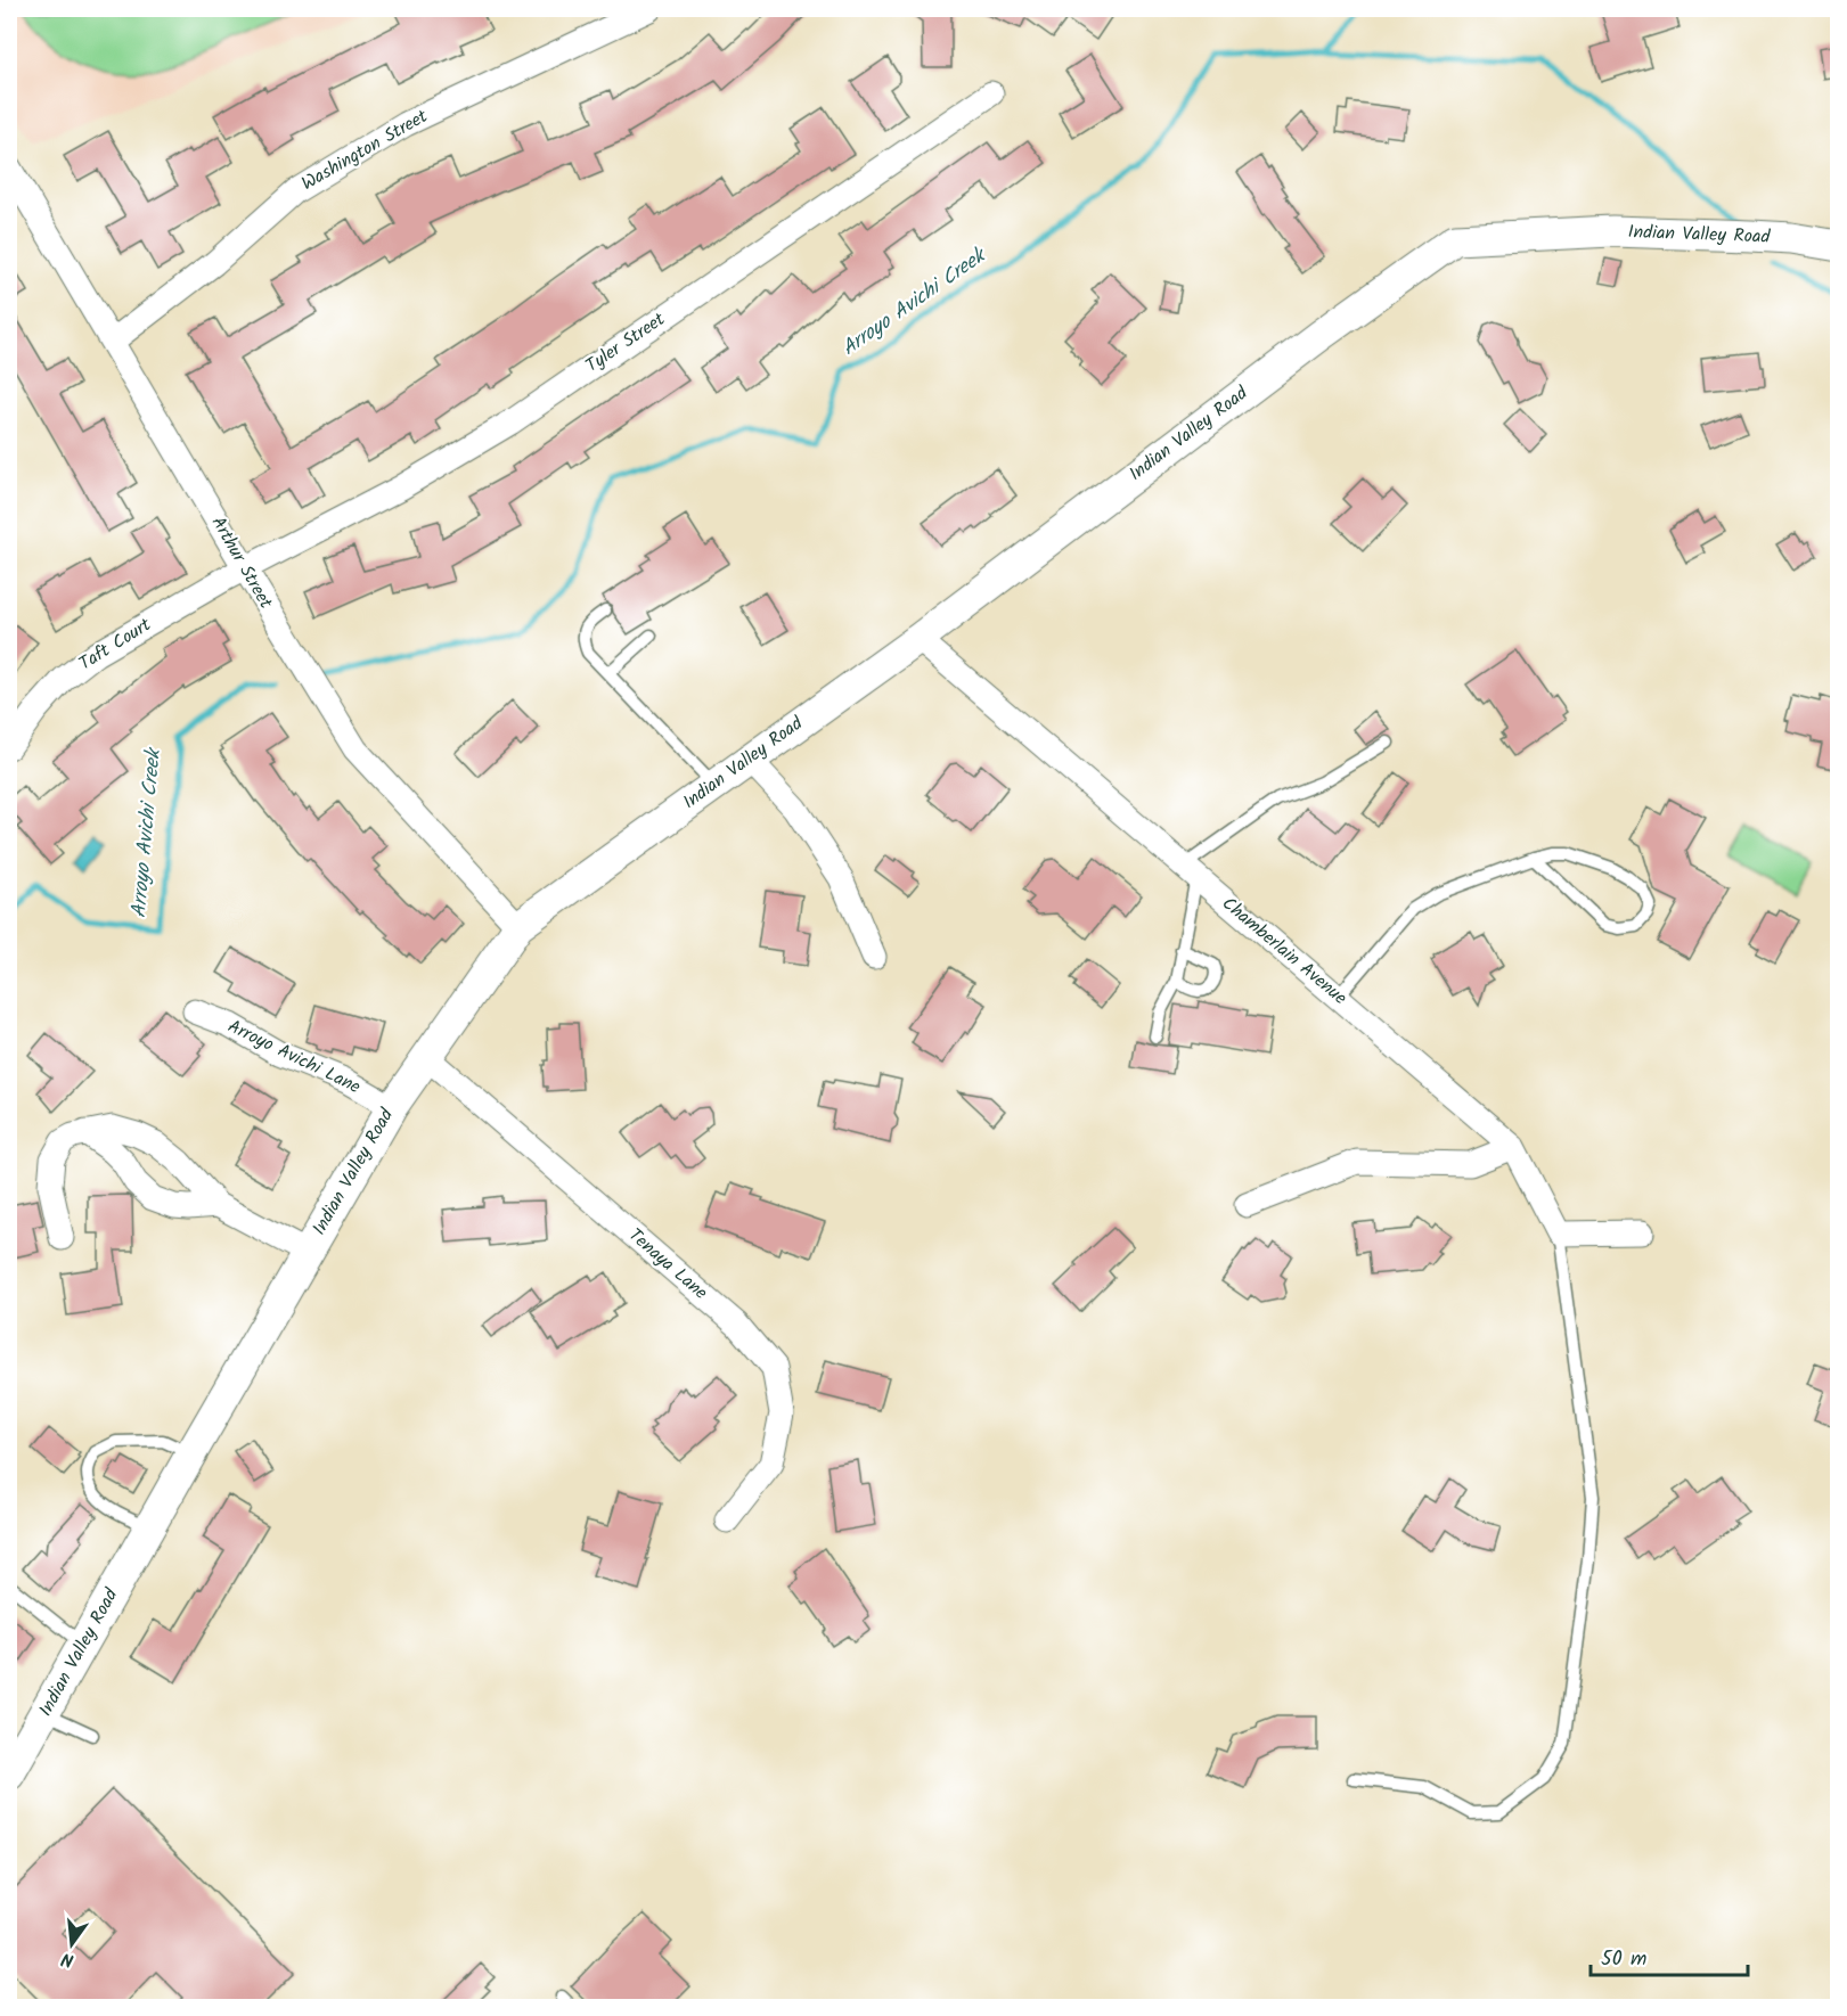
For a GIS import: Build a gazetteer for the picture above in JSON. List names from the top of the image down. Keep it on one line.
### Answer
{"streets":{"street":["Washington Street","Indian Valley Road","Tyler Street","Arthur Street","Taft Court","Chamberlain Avenue","Arroyo Avichi Lane","Tenaya Lane"]},"crossings":[["Washington Street","Arthur Street"],["Indian Valley Road","Arthur Street"],["Indian Valley Road","Chamberlain Avenue"],["Indian Valley Road","Arroyo Avichi Lane"],["Indian Valley Road","Tenaya Lane"],["Tyler Street","Arthur Street"],["Tyler Street","Taft Court"],["Arthur Street","Taft Court"]],"water":["Arroyo Avichi Creek"],"scale_bar":"50 m","north":"bottom"}
